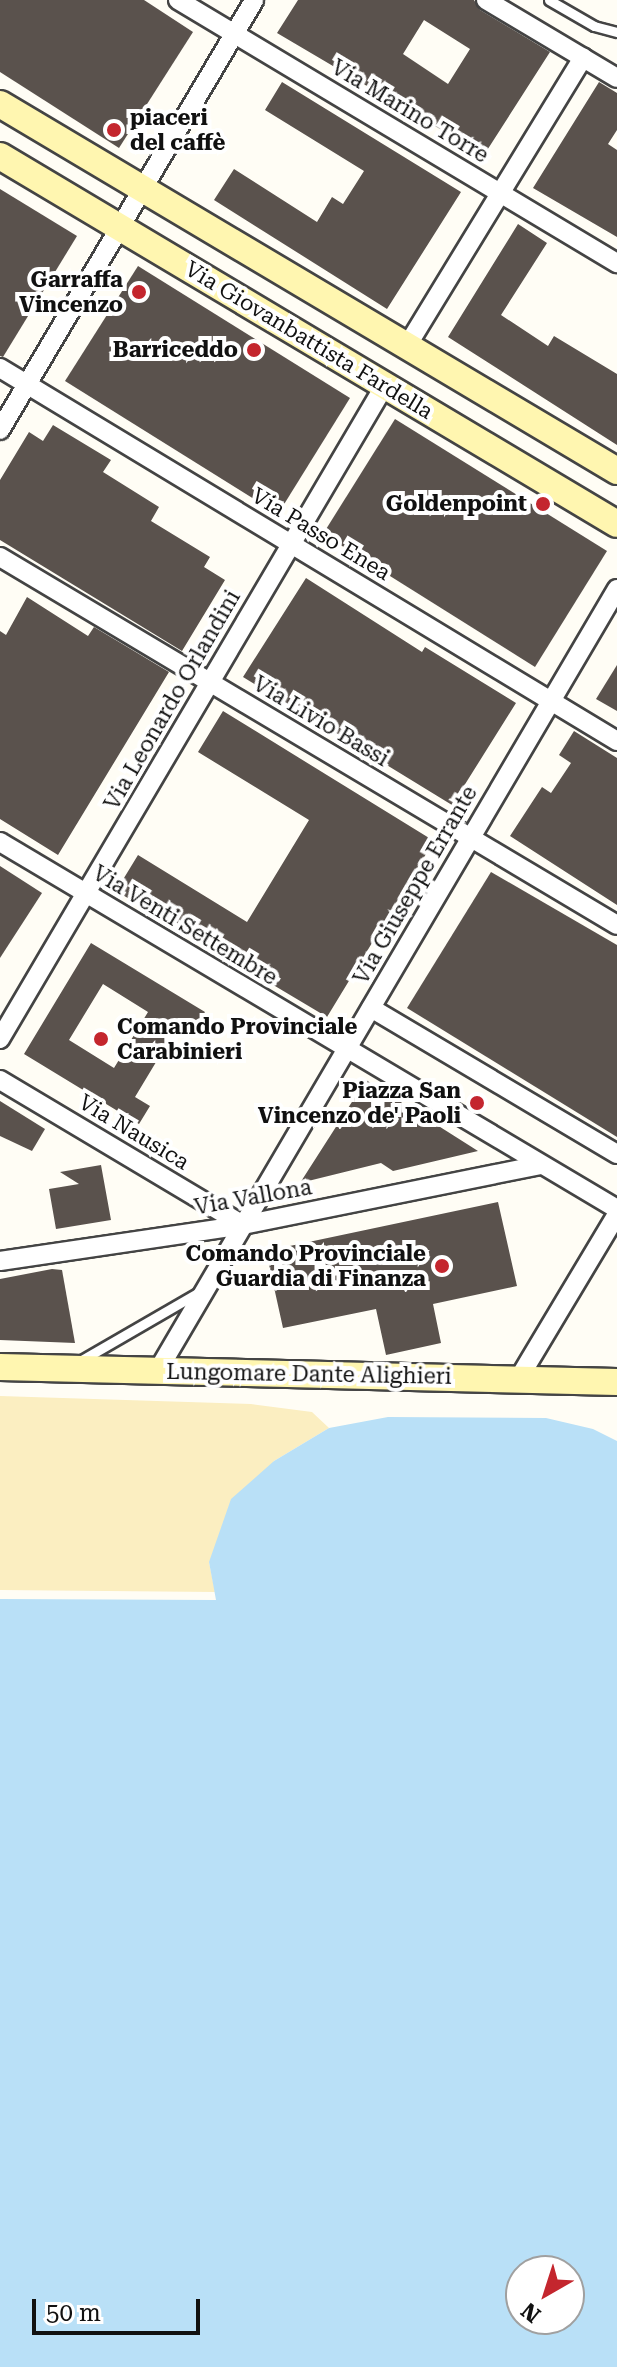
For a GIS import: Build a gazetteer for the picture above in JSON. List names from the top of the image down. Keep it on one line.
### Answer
{"streets":{"main road":["Via Giovanbattista Fardella","Lungomare Dante Alighieri"],"street":["Via Marino Torre","Via Passo Enea","Via Leonardo Orlandini","Via Livio Bassi","Via Giuseppe Errante","Via Venti Settembre","Via Nausica","Via Vallona"]},"crossings":[["Via Giovanbattista Fardella","Via Leonardo Orlandini"],["Via Passo Enea","Via Leonardo Orlandini"],["Via Passo Enea","Via Giuseppe Errante"],["Via Leonardo Orlandini","Via Livio Bassi"],["Via Leonardo Orlandini","Via Venti Settembre"],["Via Livio Bassi","Via Giuseppe Errante"],["Via Giuseppe Errante","Via Venti Settembre"],["Via Giuseppe Errante","Via Nausica"],["Via Giuseppe Errante","Via Vallona"],["Via Giuseppe Errante","Lungomare Dante Alighieri"],["Via Venti Settembre","Via Vallona"],["Via Nausica","Via Vallona"]],"places":["piaceri del caffè","Garraffa Vincenzo","Barriceddo","Goldenpoint","Comando Provinciale Carabinieri","Piazza San Vincenzo de' Paoli","Comando Provinciale Guardia di Finanza"],"scale_bar":"50 m","north":"bottom left"}
